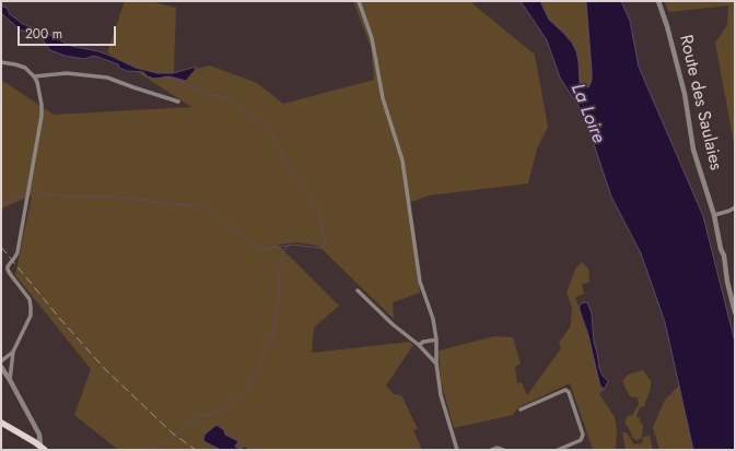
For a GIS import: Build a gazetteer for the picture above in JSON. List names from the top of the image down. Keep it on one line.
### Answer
{"streets":{"street":["Route des Saulaies"]},"water":["La Loire"],"scale_bar":"200 m"}
